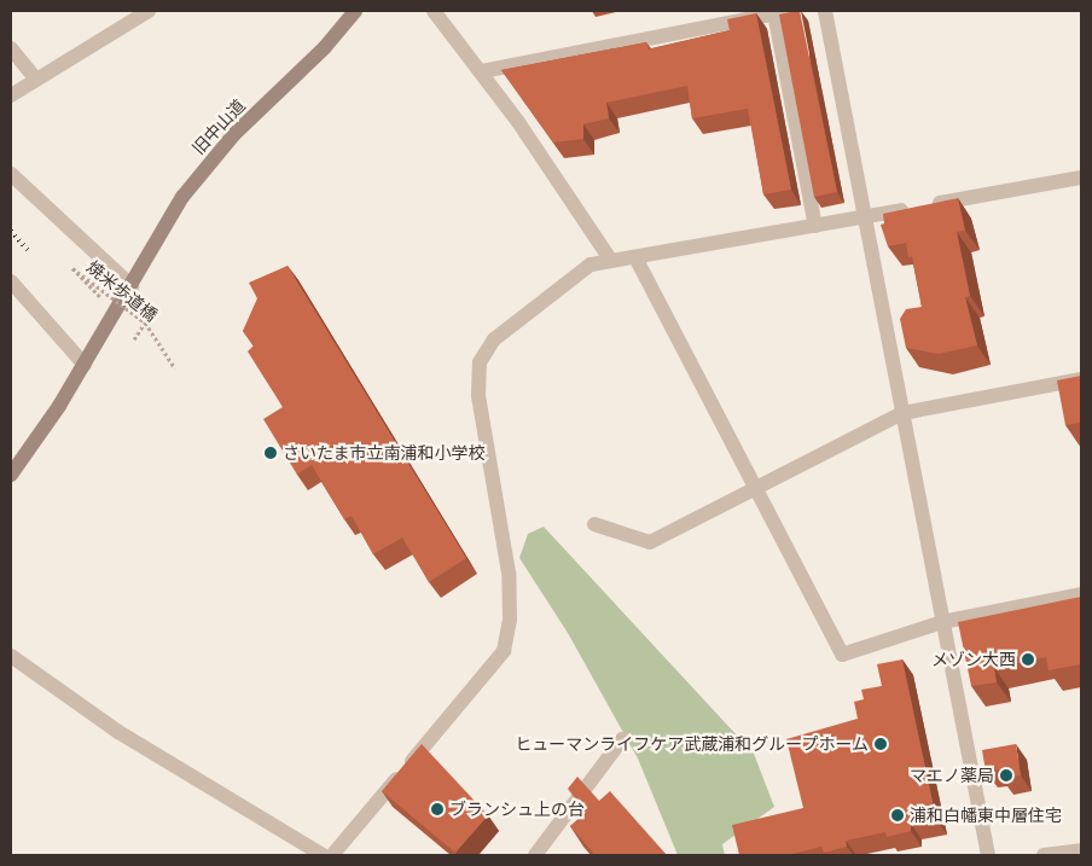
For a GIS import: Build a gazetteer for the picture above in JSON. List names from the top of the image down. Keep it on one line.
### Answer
{"streets":{"street":["旧中山道"],"path":["焼米歩道橋"]},"places":["さいたま市立南浦和小学校","メゾン大西","ヒューマンライフケア武蔵浦和グループホーム","マエノ薬局","ブランシュ上の台","浦和白幡東中層住宅"]}
